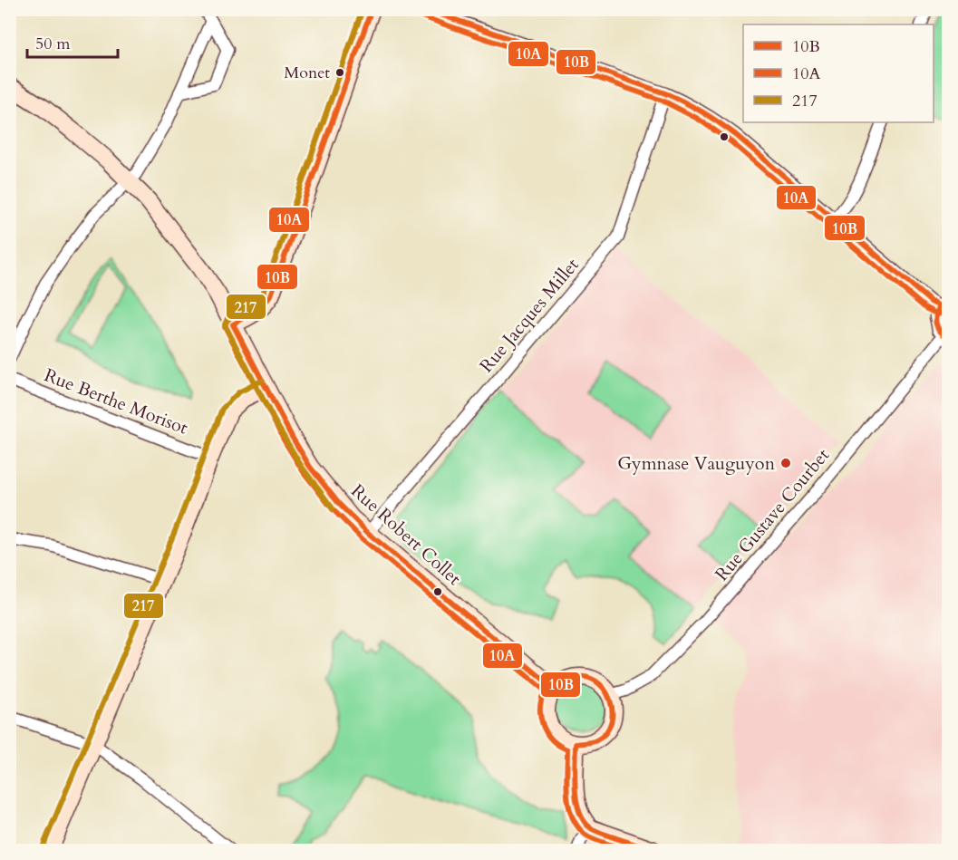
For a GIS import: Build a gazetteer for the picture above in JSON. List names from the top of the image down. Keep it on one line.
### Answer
{"streets":{"street":["Rue Jacques Millet","Rue Berthe Morisot","Rue Gustave Courbet","Rue Robert Collet"]},"crossings":[["Rue Jacques Millet","Rue Robert Collet"],["Rue Gustave Courbet","Rue Robert Collet"]],"places":["Monet","Gymnase Vauguyon"],"lines":["transit line 10B","transit line 10A","transit line 217"],"legend":["10B","10A","217"],"scale_bar":"50 m"}
